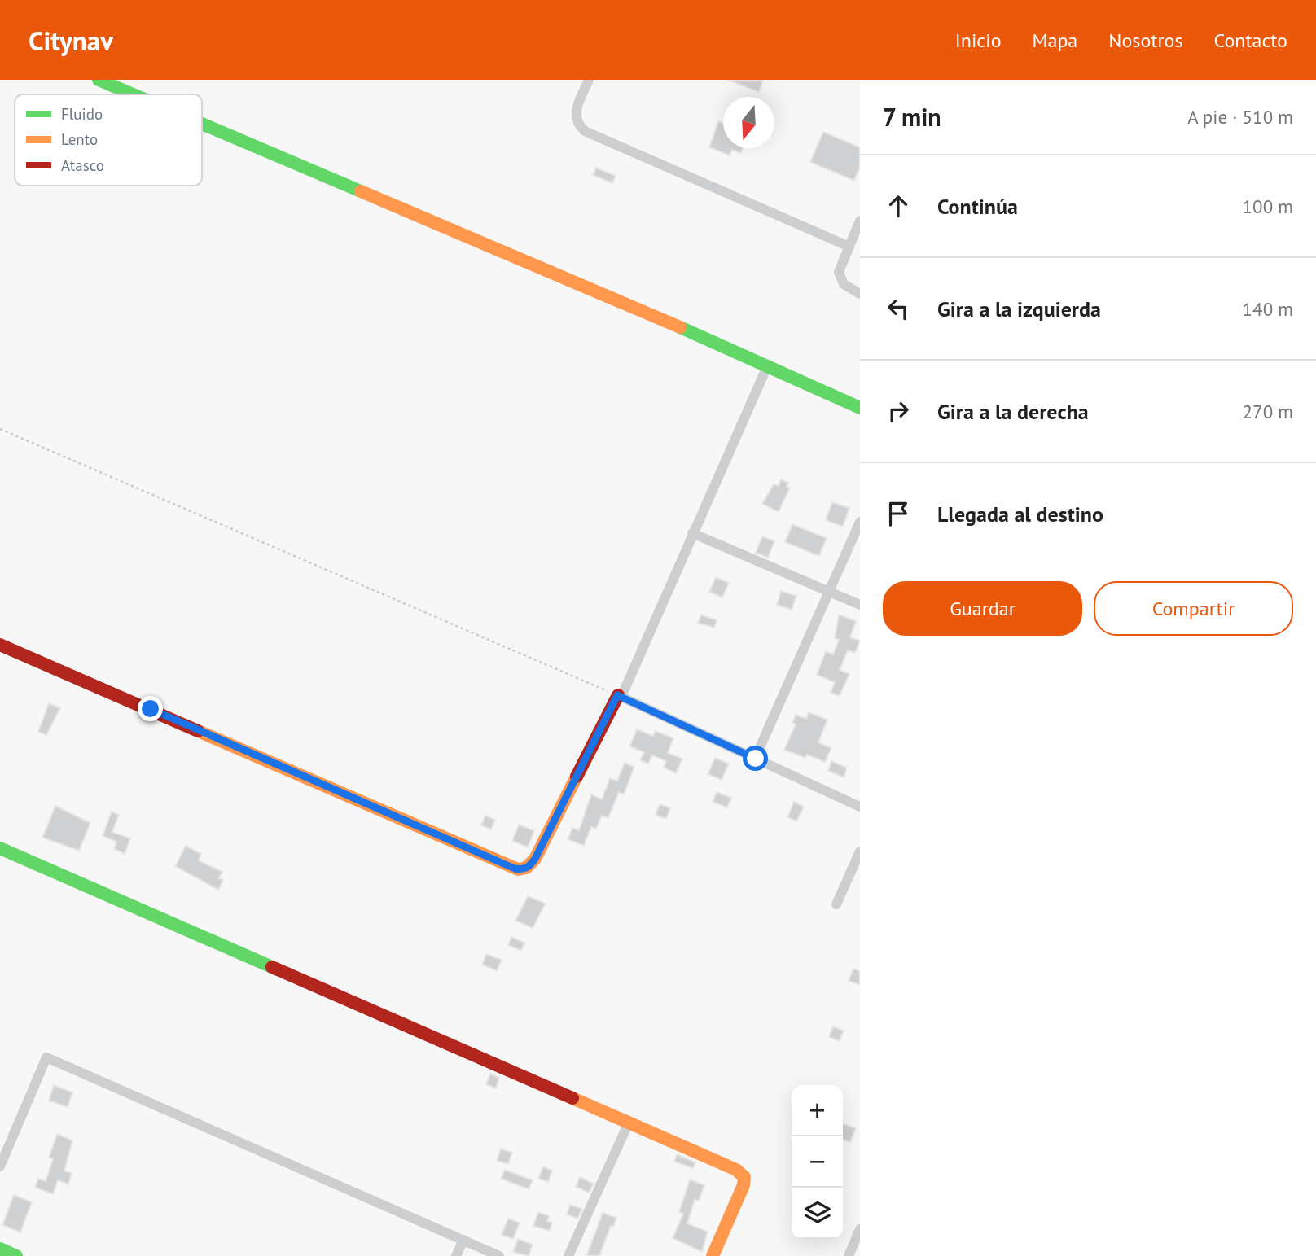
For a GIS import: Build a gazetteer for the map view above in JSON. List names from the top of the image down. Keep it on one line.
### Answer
{"legend":["Fluido","Lento","Atasco"],"north":"bottom","page":{"header":"Citynav","nav":["Inicio","Mapa","Nosotros","Contacto"],"heading":["7 min","A pie · 510 m"],"list":[["Continúa","100 m"],["Gira a la izquierda","140 m"],["Gira a la derecha","270 m"],"Llegada al destino"],"buttons":["Guardar","Compartir"],"map_buttons":["+","−"]}}
